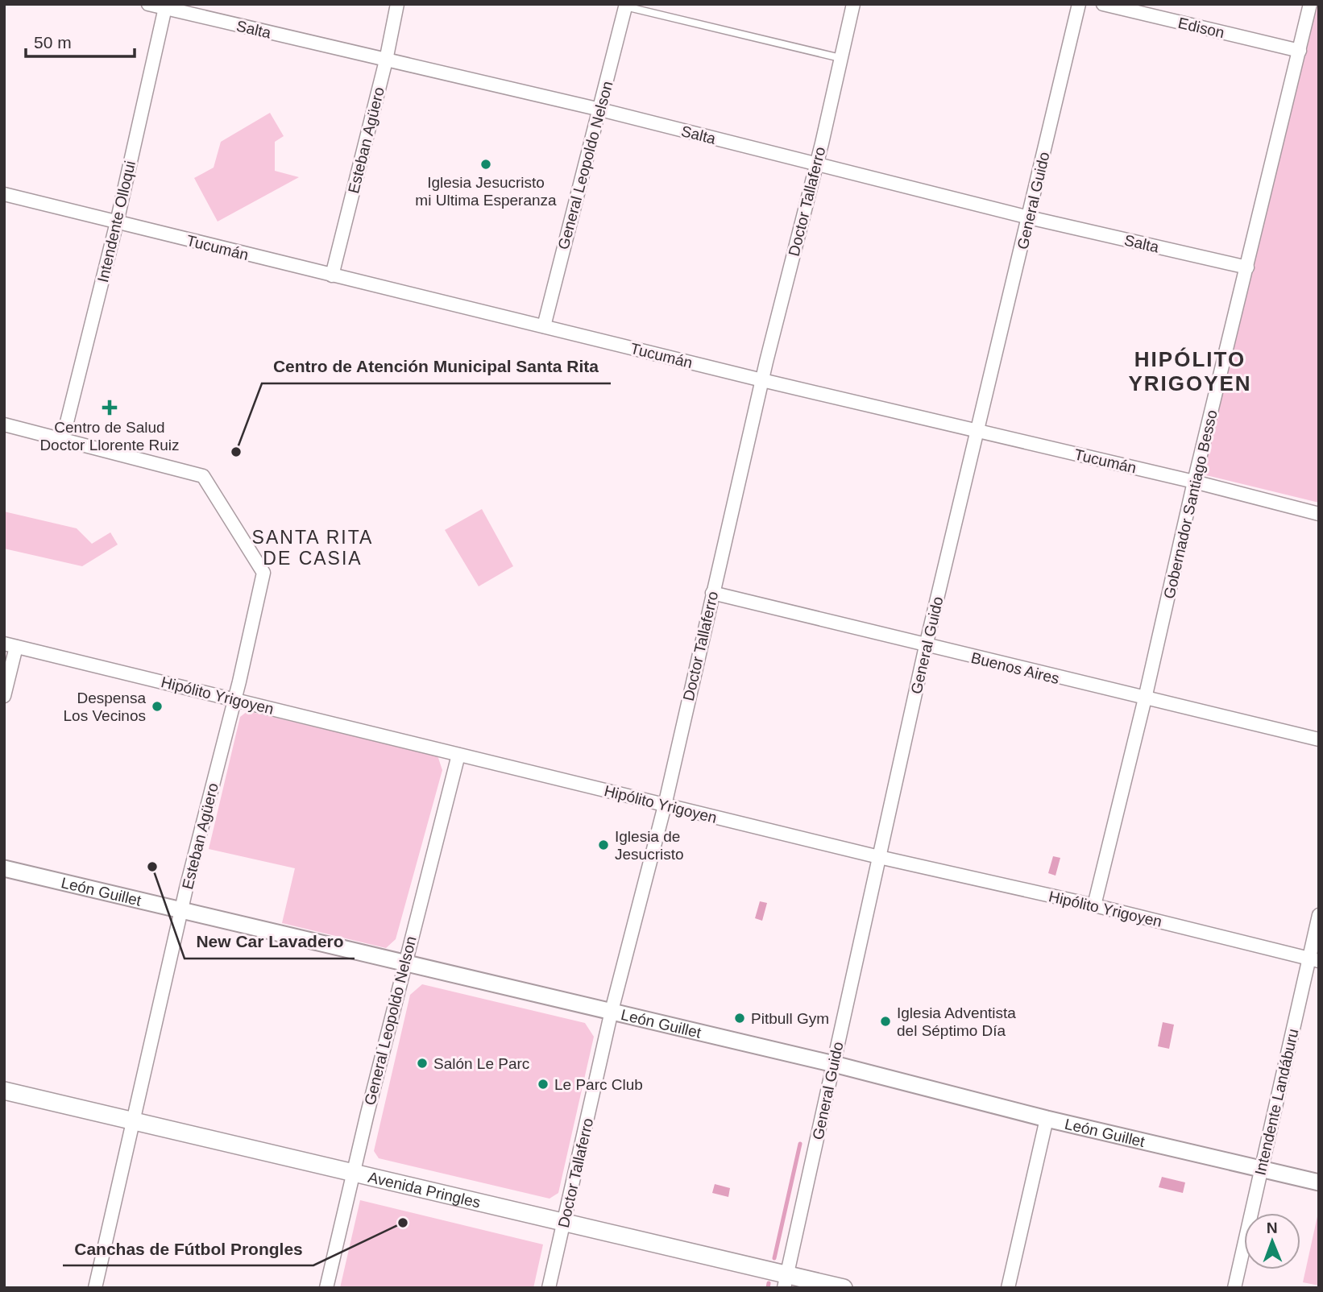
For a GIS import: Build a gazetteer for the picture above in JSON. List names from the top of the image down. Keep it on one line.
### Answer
{"streets":{"main road":["Avenida Pringles"],"street":["Edison","Salta","Esteban Agüero","General Leopoldo Nelson","General Guido","Doctor Tallaferro","Intendente Olloqui","Tucumán","Gobernador Santiago Besso","Buenos Aires","Hipólito Yrigoyen","León Guillet","Intendente Landáburu"]},"crossings":[["Edison","Gobernador Santiago Besso"],["Salta","Esteban Agüero"],["Salta","General Leopoldo Nelson"],["Salta","General Guido"],["Salta","Doctor Tallaferro"],["Salta","Intendente Olloqui"],["Salta","Gobernador Santiago Besso"],["Esteban Agüero","Intendente Olloqui"],["Esteban Agüero","Tucumán"],["Esteban Agüero","Hipólito Yrigoyen"],["Esteban Agüero","León Guillet"],["Esteban Agüero","Avenida Pringles"],["General Leopoldo Nelson","Tucumán"],["General Leopoldo Nelson","Hipólito Yrigoyen"],["General Leopoldo Nelson","León Guillet"],["General Leopoldo Nelson","Avenida Pringles"],["General Guido","Tucumán"],["General Guido","Buenos Aires"],["General Guido","Hipólito Yrigoyen"],["General Guido","León Guillet"],["General Guido","Avenida Pringles"],["Doctor Tallaferro","Tucumán"],["Doctor Tallaferro","Buenos Aires"],["Doctor Tallaferro","Hipólito Yrigoyen"],["Doctor Tallaferro","León Guillet"],["Doctor Tallaferro","Avenida Pringles"],["Intendente Olloqui","Tucumán"],["Tucumán","Gobernador Santiago Besso"],["Gobernador Santiago Besso","Buenos Aires"],["Gobernador Santiago Besso","Hipólito Yrigoyen"],["Hipólito Yrigoyen","Intendente Landáburu"],["León Guillet","Intendente Landáburu"]],"districts":["HIPÓLITO YRIGOYEN","SANTA RITA DE CASIA"],"places":{"other":["Iglesia Jesucristo mi Ultima Esperanza","Centro de Atención Municipal Santa Rita","Despensa Los Vecinos","Iglesia de Jesucristo","New Car Lavadero","Pitbull Gym","Iglesia Adventista del Séptimo Día","Salón Le Parc","Le Parc Club","Canchas de Fútbol Prongles"],"health":["Centro de Salud Doctor Llorente Ruiz"]},"scale_bar":"50 m","north":"top"}
